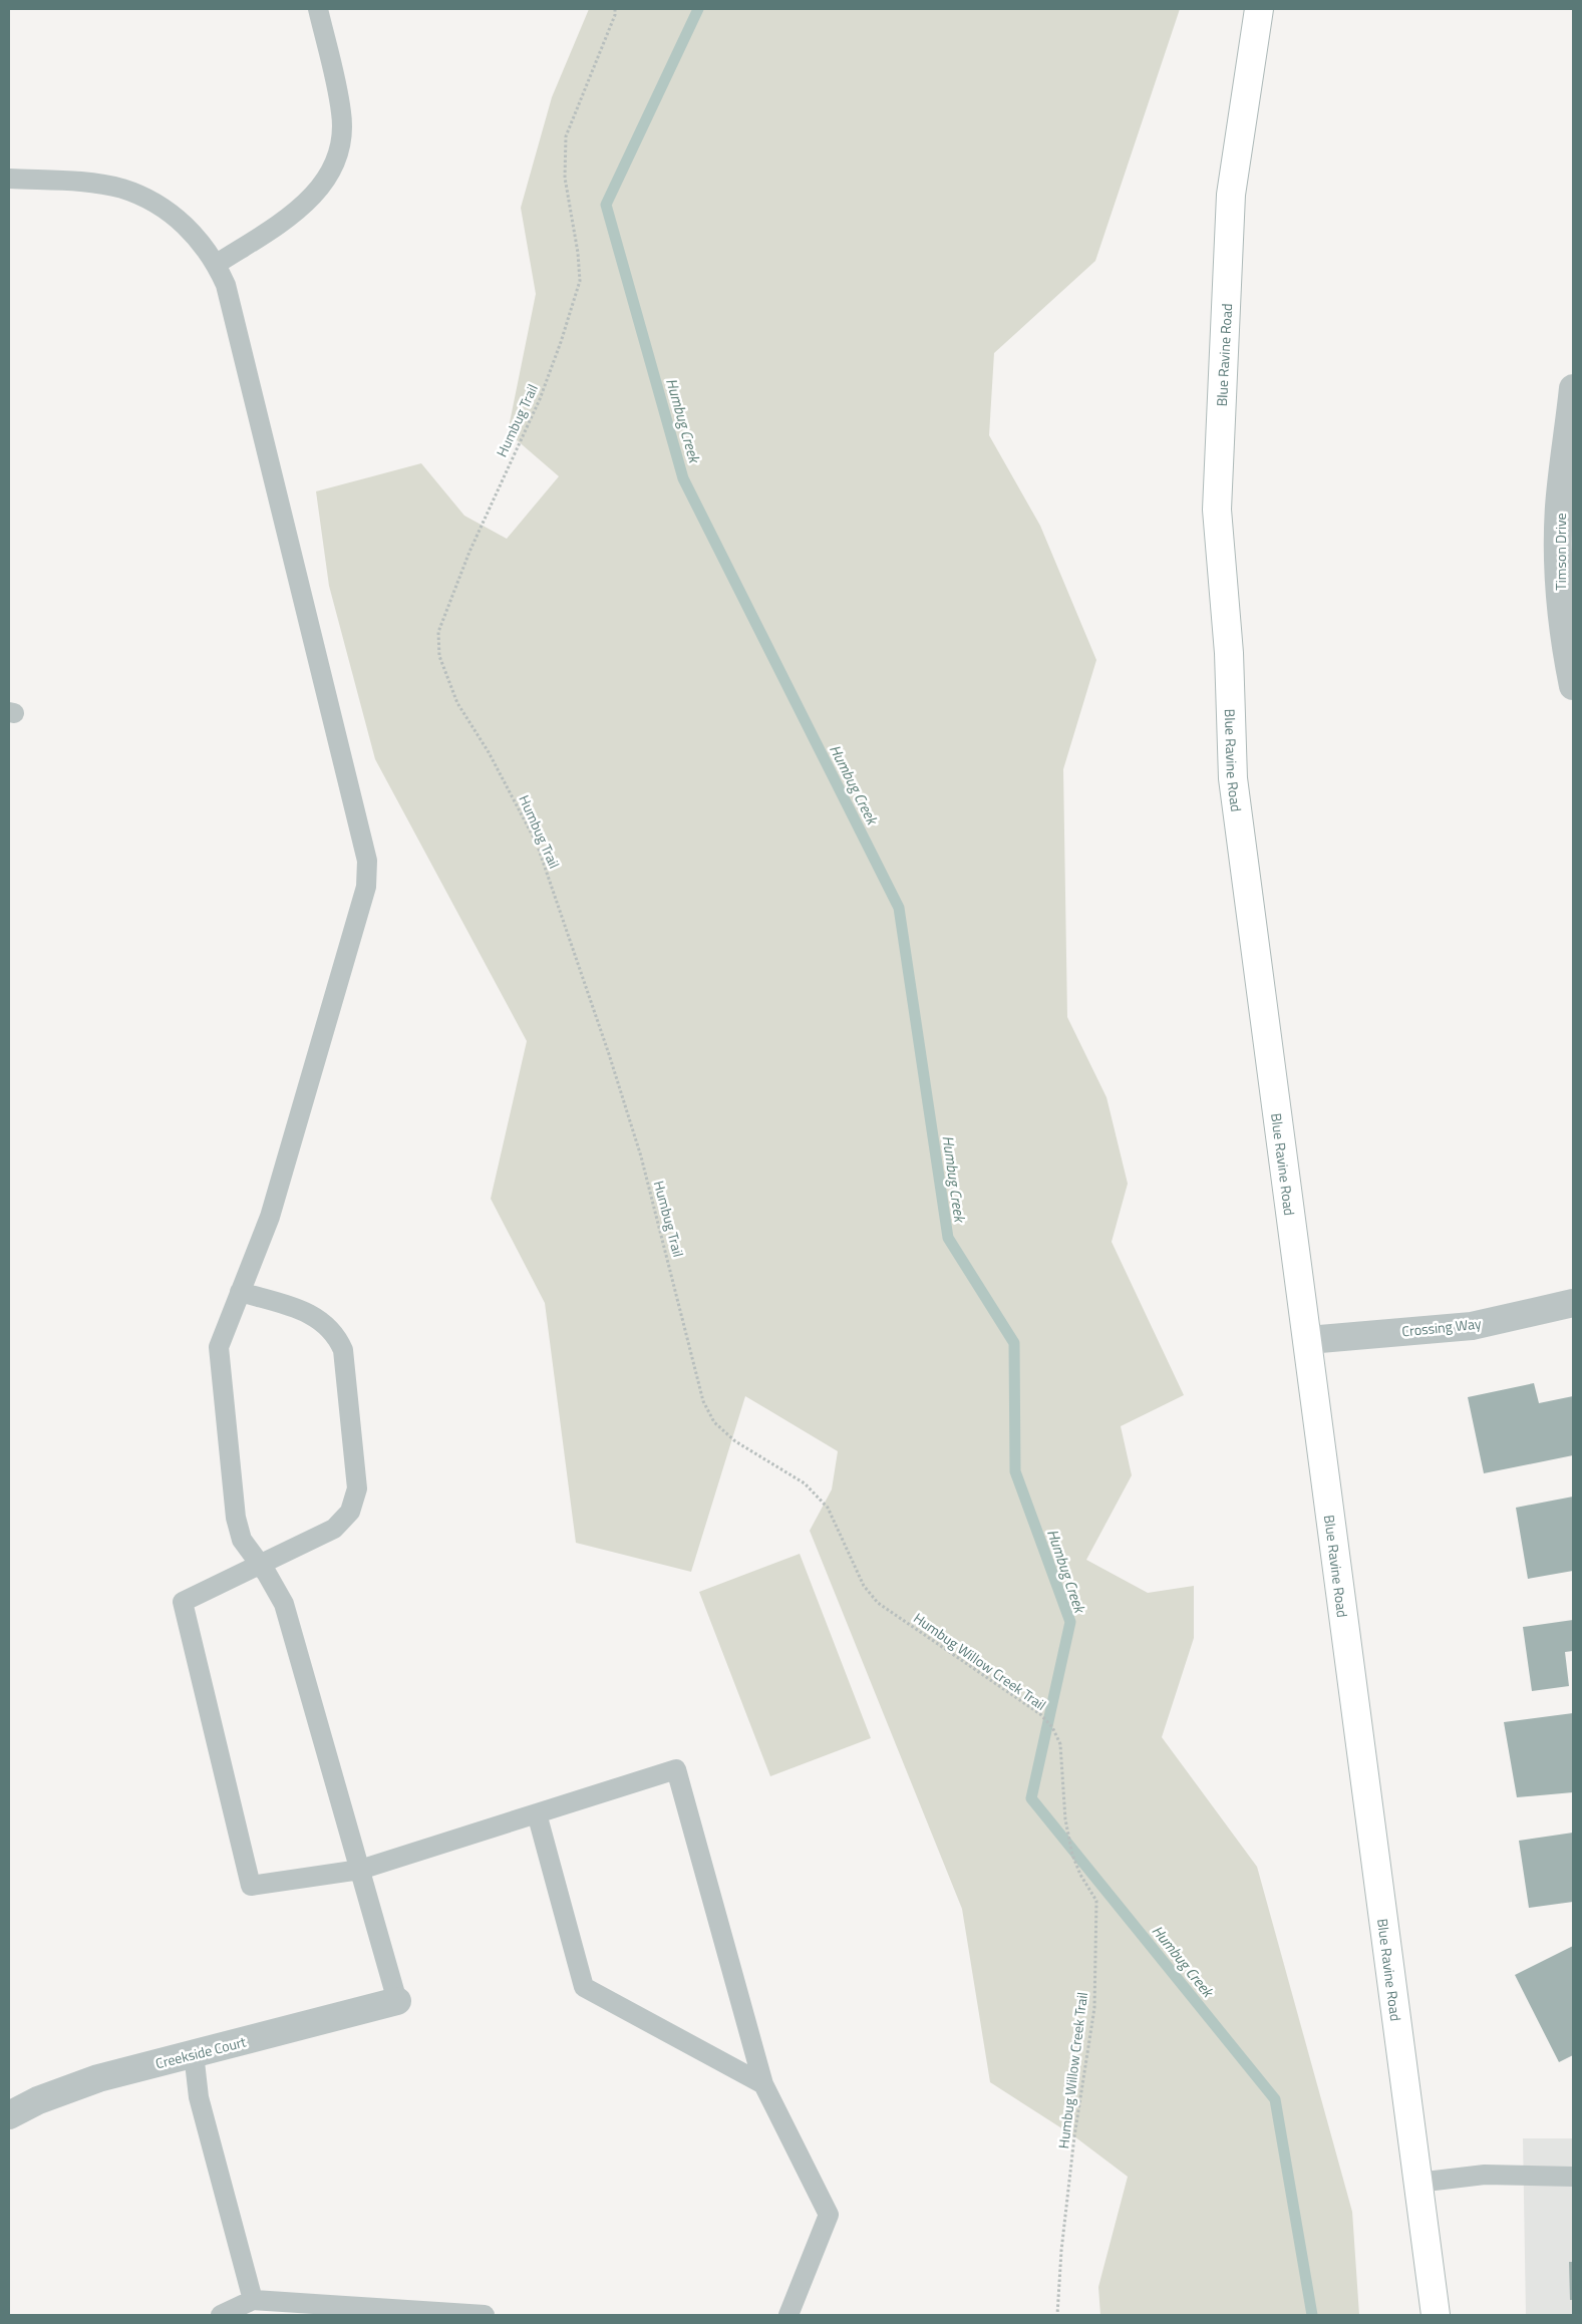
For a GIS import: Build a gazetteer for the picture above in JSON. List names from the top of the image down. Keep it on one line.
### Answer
{"streets":{"main road":["Blue Ravine Road"],"street":["Timson Drive","Crossing Way","Creekside Court"],"path":["Humbug Trail","Humbug Willow Creek Trail"]},"crossings":[["Blue Ravine Road","Crossing Way"],["Humbug Trail","Humbug Willow Creek Trail"]],"water":["Humbug Creek"]}
